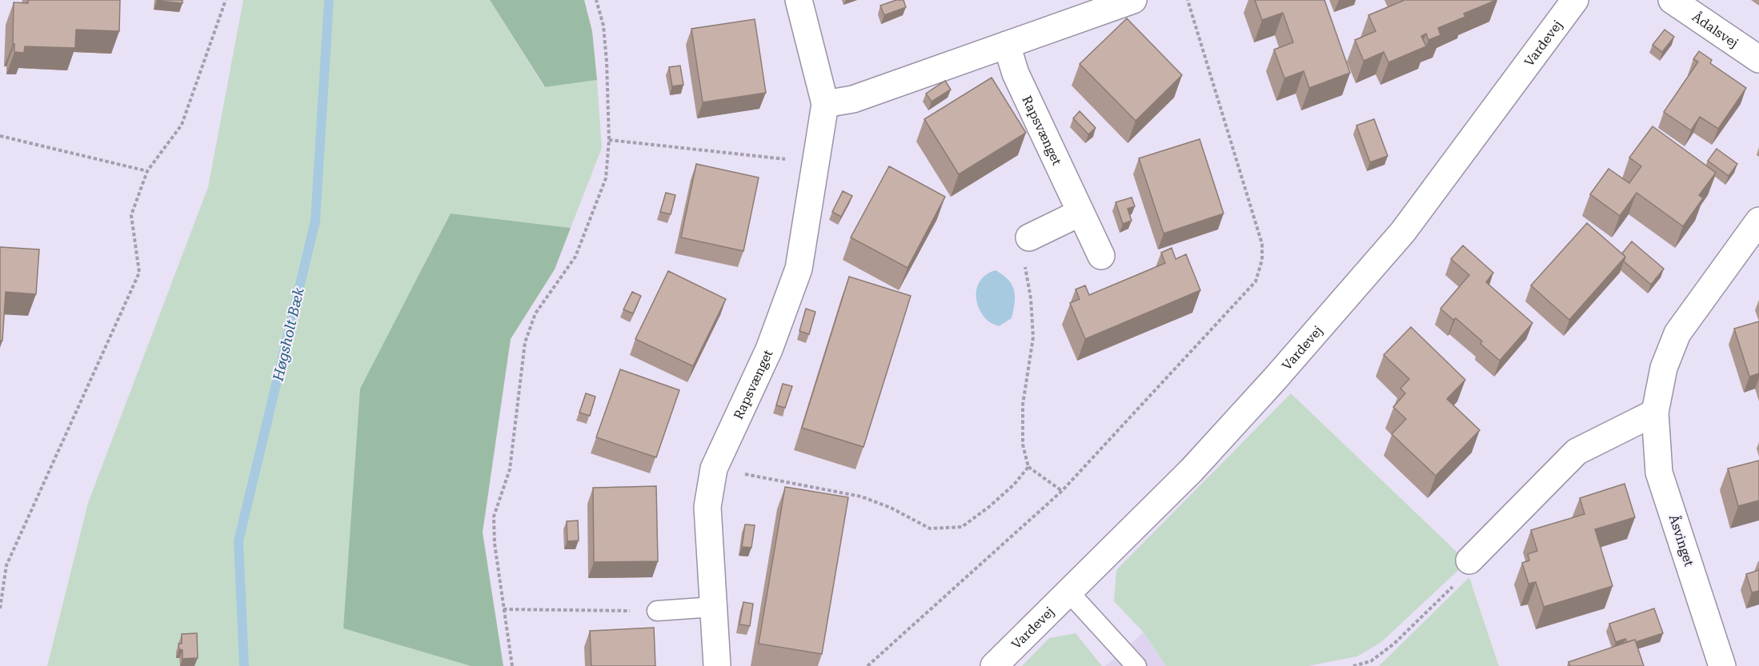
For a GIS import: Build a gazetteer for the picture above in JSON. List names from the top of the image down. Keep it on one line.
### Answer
{"streets":{"street":["Ådalsvej","Vardevej","Rapsvænget","Åsvinget"]},"water":["Høgsholt Bæk"]}
